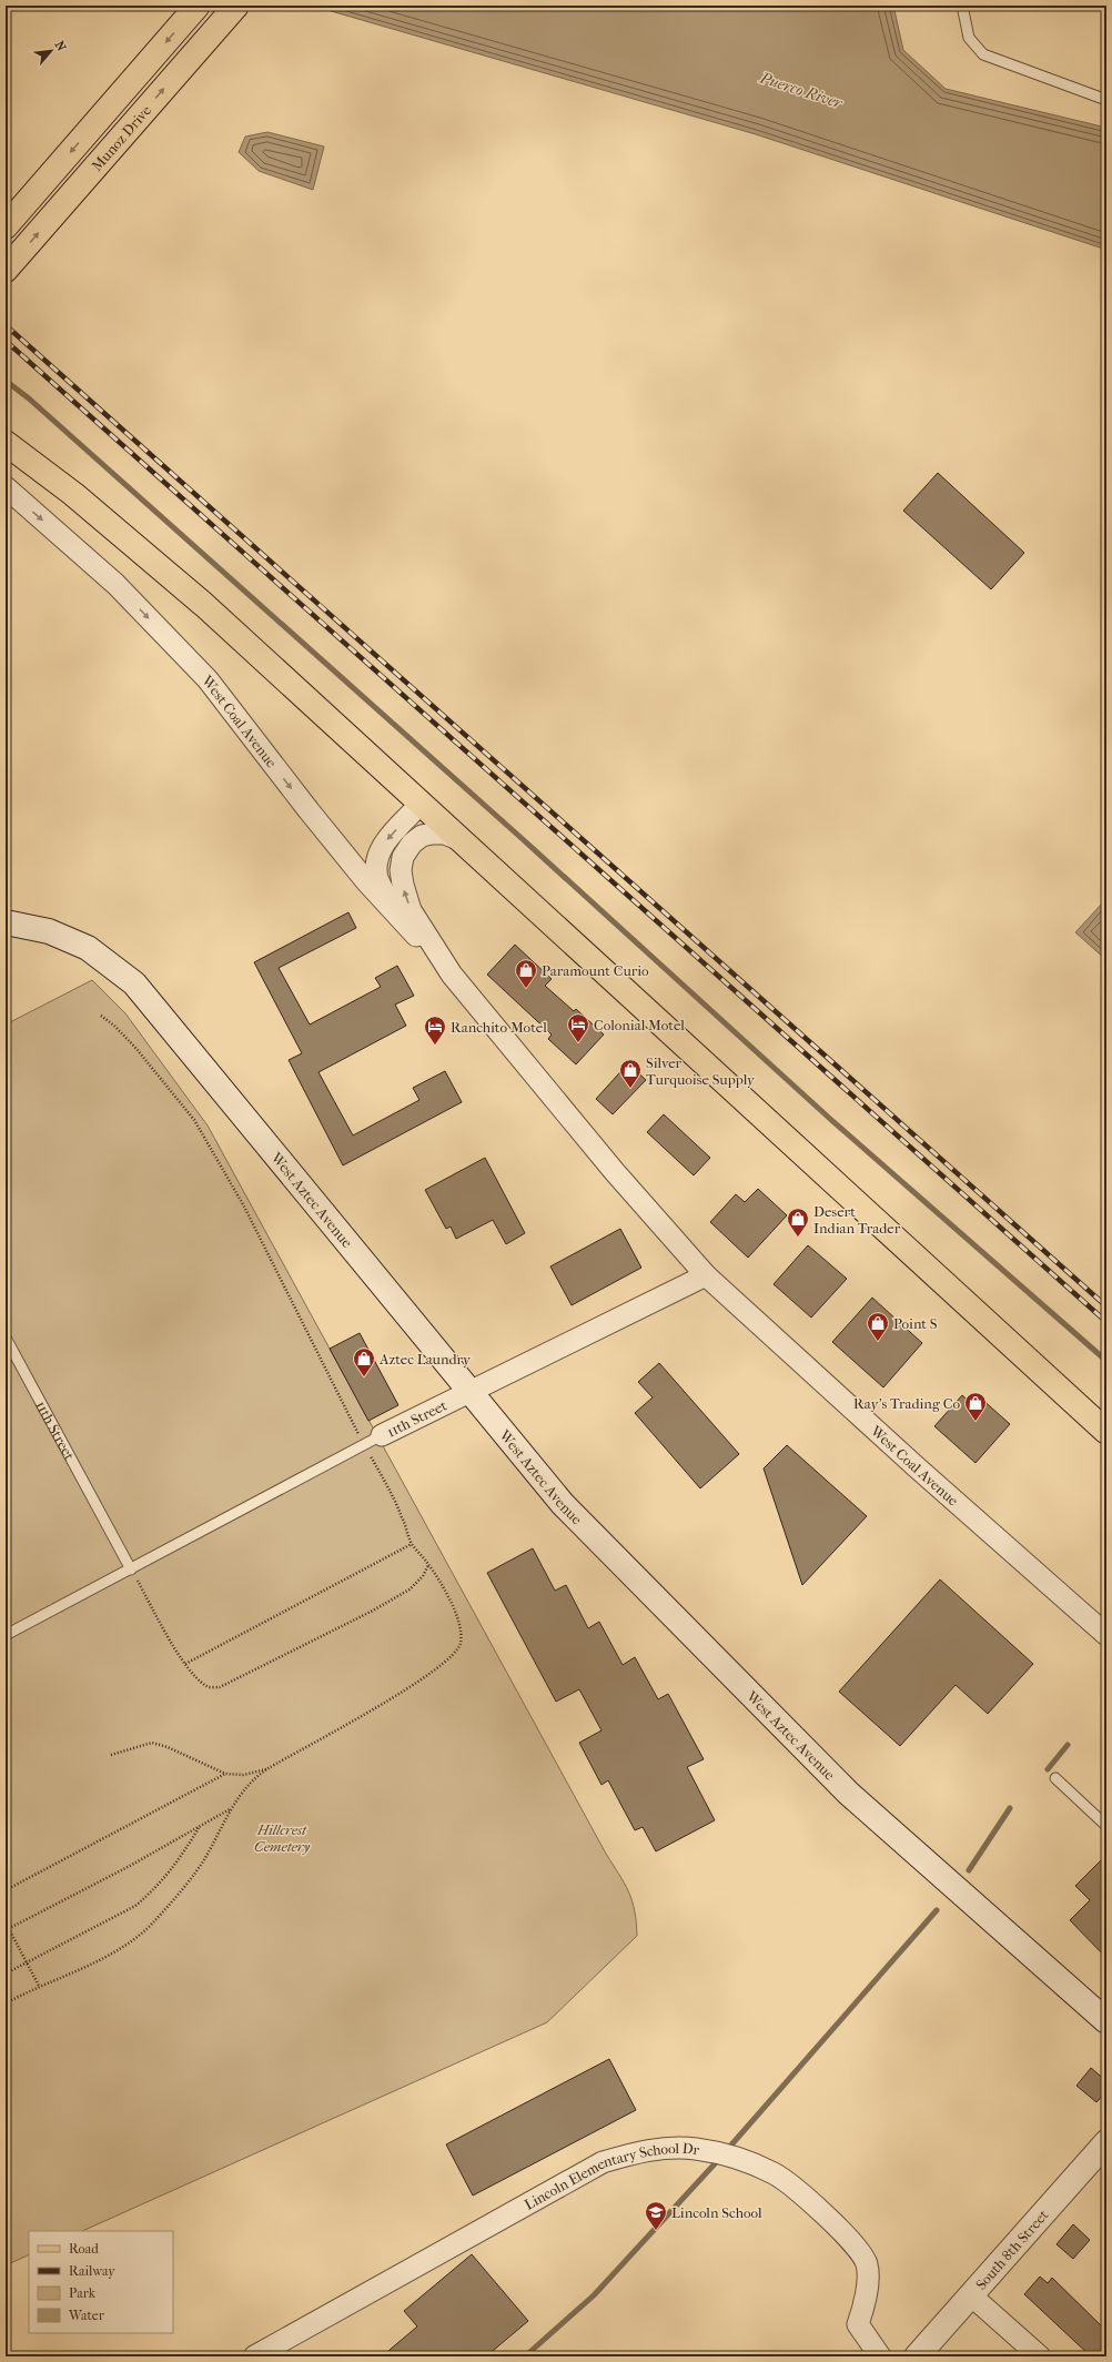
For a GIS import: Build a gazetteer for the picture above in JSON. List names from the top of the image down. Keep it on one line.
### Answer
{"streets":{"main road":["Munoz Drive","West Aztec Avenue","South 8th Street"],"street":["West Coal Avenue","11th Street","Lincoln Elementary School Dr"]},"crossings":[["West Coal Avenue","11th Street"],["West Aztec Avenue","11th Street"]],"one_way":["West Coal Avenue"],"water":["Puerco River"],"parks":["Hillcrest Cemetery"],"places":{"shop":["Paramount Curio","Silver Turquoise Supply","Desert Indian Trader","Point S","Aztec Laundry","Ray's Trading Co"],"hotel":["Colonial Motel","Ranchito Motel"],"school or university":["Lincoln School"]},"legend":["Road","Railway","Park","Water"],"north":"top right"}
